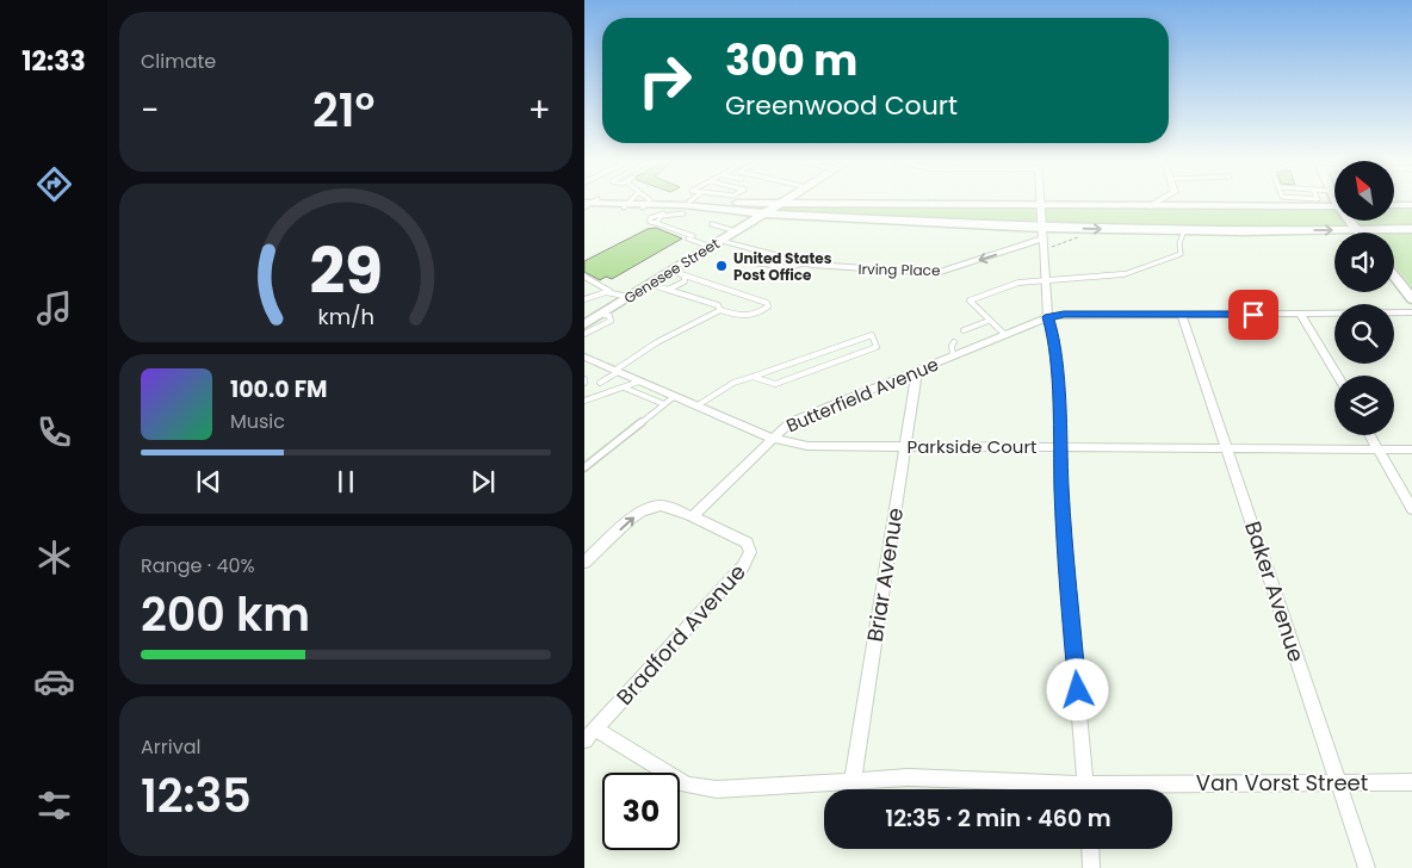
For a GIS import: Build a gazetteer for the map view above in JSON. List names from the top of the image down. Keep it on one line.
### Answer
{"streets":{"street":["Irving Place","Genesee Street","Butterfield Avenue","Parkside Court","Briar Avenue","Baker Avenue","Bradford Avenue","Van Vorst Street"]},"crossings":[["Irving Place","Genesee Street"],["Butterfield Avenue","Parkside Court"],["Butterfield Avenue","Briar Avenue"],["Butterfield Avenue","Bradford Avenue"],["Parkside Court","Briar Avenue"],["Parkside Court","Baker Avenue"],["Briar Avenue","Van Vorst Street"],["Baker Avenue","Van Vorst Street"],["Bradford Avenue","Van Vorst Street"]],"places":["United States Post Office"],"north":"top left","page":{"tabs":"12:33","tile":["Climate",["Range · 40%","200 km"],["Arrival","12:35"]],"turn":["300 m","Greenwood Court"],"heat":["−","21°","+"],"song":["100.0 FM","Music"],"limit":"30","trip":"12:35 · 2 min · 460 m","gauge":["29","km/h"]}}
